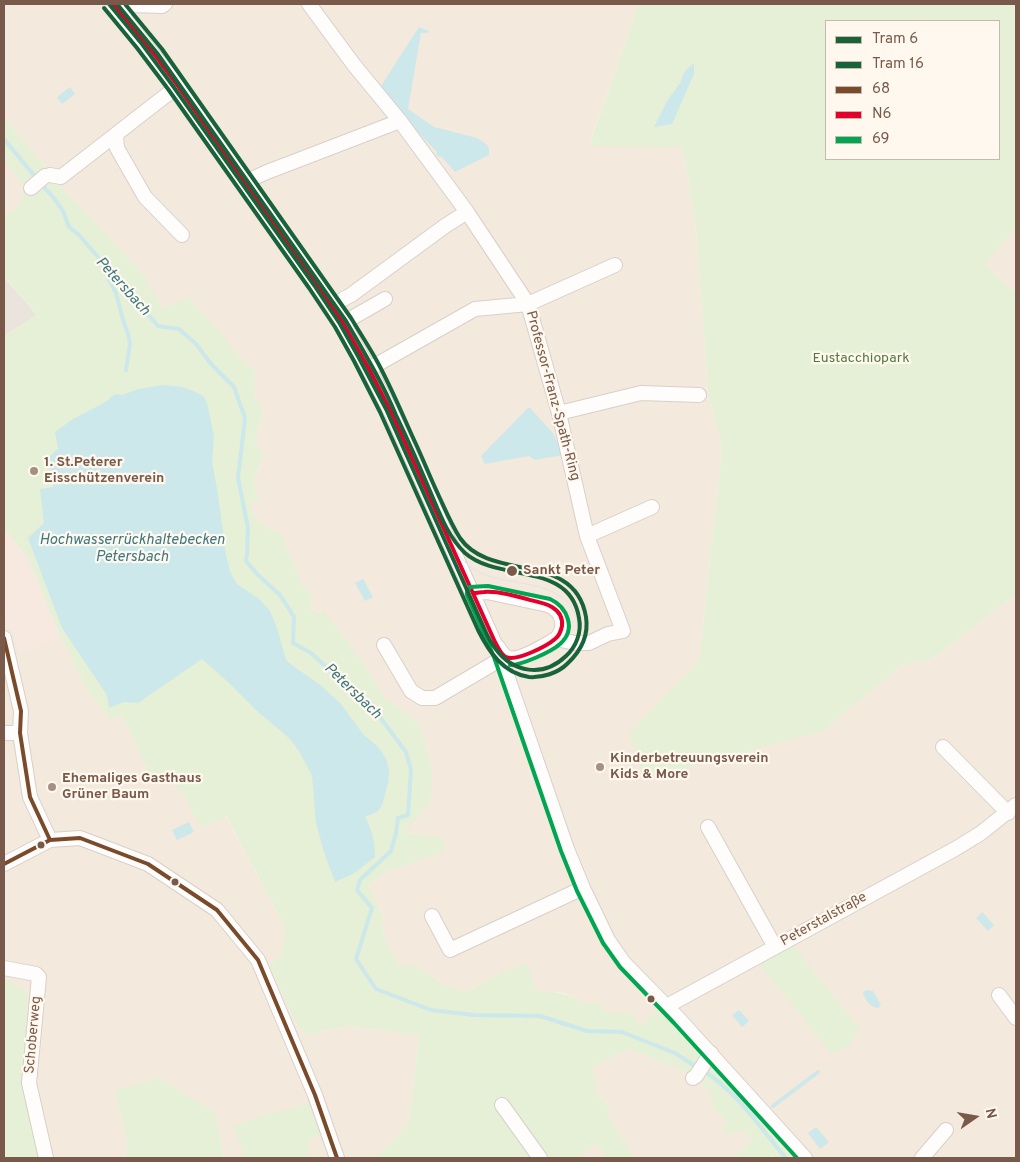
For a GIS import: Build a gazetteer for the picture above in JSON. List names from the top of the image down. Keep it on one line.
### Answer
{"streets":{"street":["Professor-Franz-Spath-Ring","Peterstalstraße","Schoberweg"]},"water":["Petersbach","Hochwasserrückhaltebecken Petersbach"],"parks":["Eustacchiopark"],"places":["1. St.Peterer Eisschützenverein","Sankt Peter","Kinderbetreuungsverein Kids & More","Ehemaliges Gasthaus Grüner Baum"],"lines":["tram line 6","tram line 16","transit line N6","transit line 69","transit line 68"],"legend":["Tram 6","Tram 16","68","N6","69"],"north":"right"}
